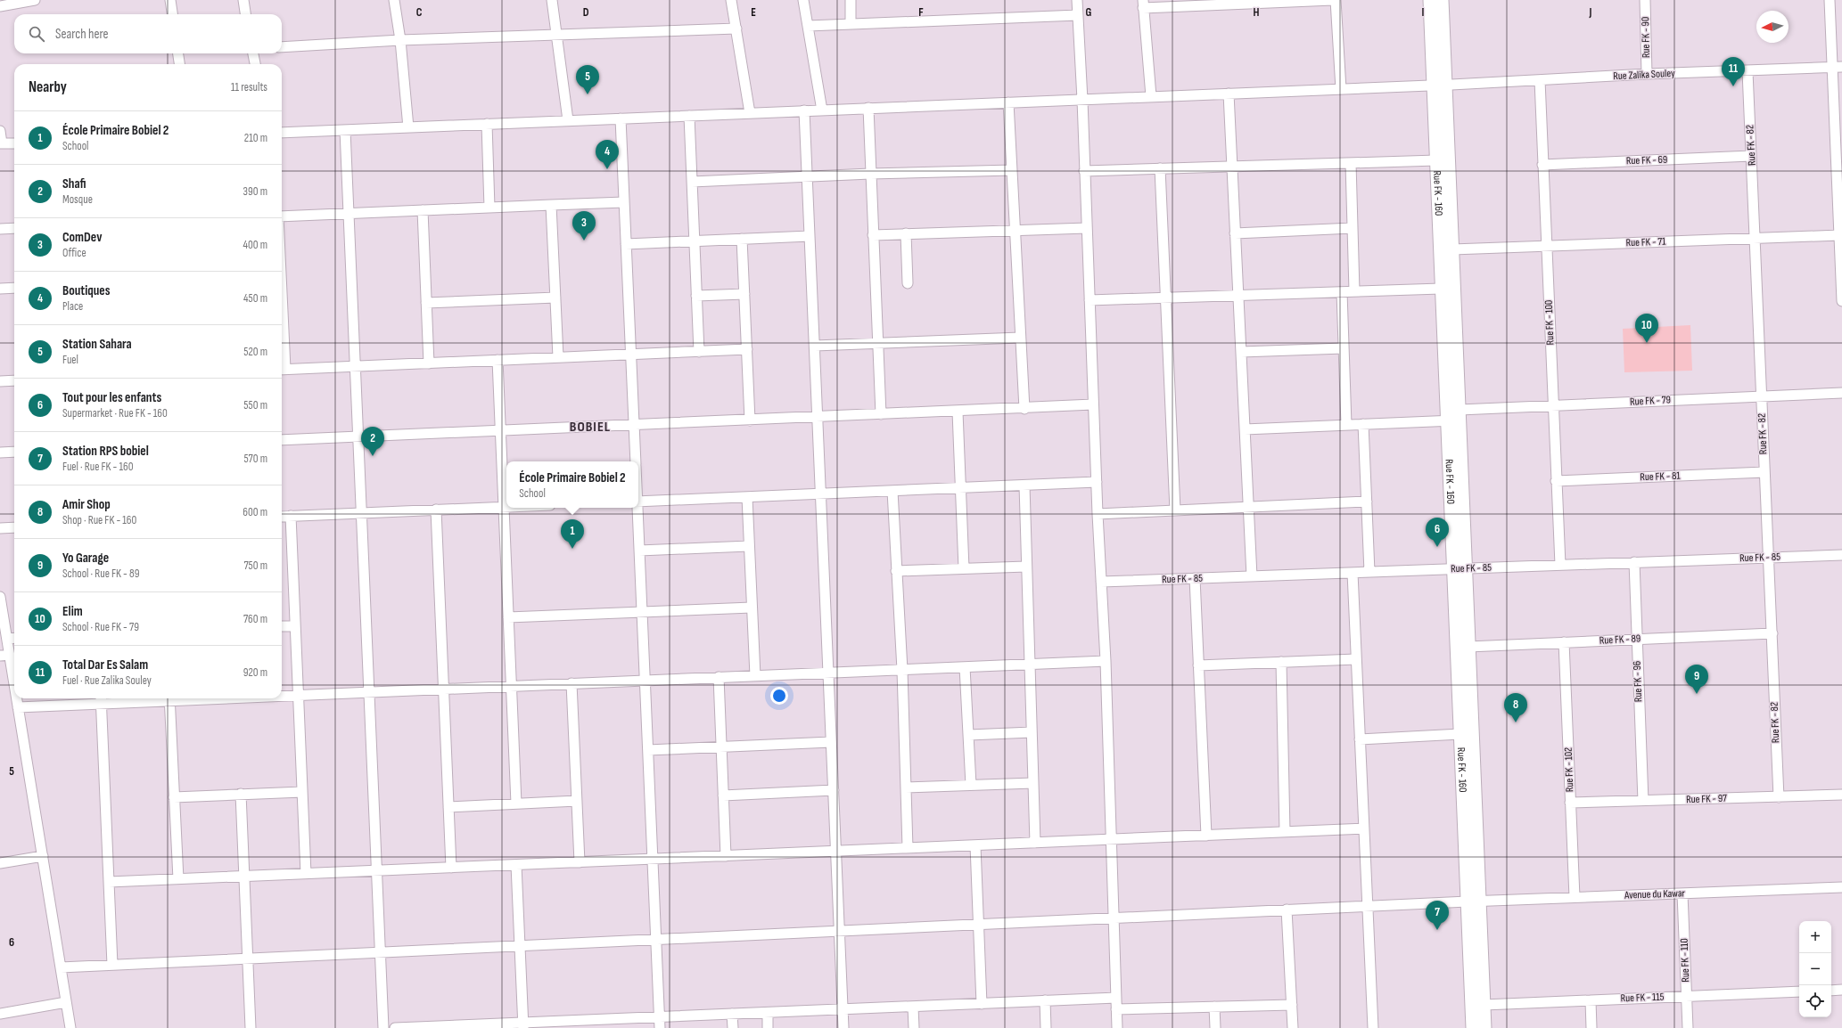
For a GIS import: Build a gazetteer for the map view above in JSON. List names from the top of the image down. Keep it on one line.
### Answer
{"streets":{"main road":["Rue FK - 160"],"street":["Rue FK - 90","Rue Zalika Souley","Rue FK - 82","Rue FK - 69","Rue FK - 71","Rue FK - 100","Rue FK - 79","Rue FK - 81","Rue FK - 85","Rue FK - 89","Rue FK - 96","Rue FK - 102","Rue FK - 97","Avenue du Kawar","Rue FK - 110","Rue FK - 115"]},"crossings":[["Rue FK - 90","Rue Zalika Souley"],["Rue Zalika Souley","Rue FK - 82"],["Rue Zalika Souley","Rue FK - 160"],["Rue Zalika Souley","Rue FK - 100"],["Rue FK - 82","Rue FK - 69"],["Rue FK - 82","Rue FK - 71"],["Rue FK - 82","Rue FK - 79"],["Rue FK - 82","Rue FK - 81"],["Rue FK - 82","Rue FK - 85"],["Rue FK - 82","Rue FK - 89"],["Rue FK - 82","Rue FK - 97"],["Rue FK - 69","Rue FK - 100"],["Rue FK - 160","Rue FK - 71"],["Rue FK - 160","Rue FK - 79"],["Rue FK - 160","Rue FK - 85"],["Rue FK - 160","Rue FK - 89"],["Rue FK - 160","Avenue du Kawar"],["Rue FK - 160","Rue FK - 115"],["Rue FK - 71","Rue FK - 100"],["Rue FK - 100","Rue FK - 79"],["Rue FK - 100","Rue FK - 81"],["Rue FK - 100","Rue FK - 85"],["Rue FK - 85","Rue FK - 96"],["Rue FK - 89","Rue FK - 96"],["Rue FK - 89","Rue FK - 102"],["Rue FK - 96","Rue FK - 97"],["Rue FK - 102","Rue FK - 97"],["Rue FK - 102","Avenue du Kawar"],["Avenue du Kawar","Rue FK - 110"],["Rue FK - 110","Rue FK - 115"]],"districts":["BOBIEL"],"north":"left","page":{"search":"Search here","pins":["11","5","4","3","10","2","6","1","9","8","7"],"heading":["Nearby","11 results"],"list":[{"mark":"1","name":"École Primaire Bobiel 2","note":"School","value":"210 m"},{"mark":"2","name":"Shafi","note":"Mosque","value":"390 m"},{"mark":"3","name":"ComDev","note":"Office","value":"400 m"},{"mark":"4","name":"Boutiques","note":"Place","value":"450 m"},{"mark":"5","name":"Station Sahara","note":"Fuel","value":"520 m"},{"mark":"6","name":"Tout pour les enfants","note":"Supermarket · Rue FK - 160","value":"550 m"},{"mark":"7","name":"Station RPS bobiel","note":"Fuel · Rue FK - 160","value":"570 m"},{"mark":"8","name":"Amir Shop","note":"Shop · Rue FK - 160","value":"600 m"},{"mark":"9","name":"Yo Garage","note":"School · Rue FK - 89","value":"750 m"},{"mark":"10","name":"Elim","note":"School · Rue FK - 79","value":"760 m"},{"mark":"11","name":"Total Dar Es Salam","note":"Fuel · Rue Zalika Souley","value":"920 m"}],"popup":["École Primaire Bobiel 2","School"],"map_buttons":["+","−"]},"grid":{"columns":["C","D","E","F","G","H","I","J"],"rows":["5","6"]}}
